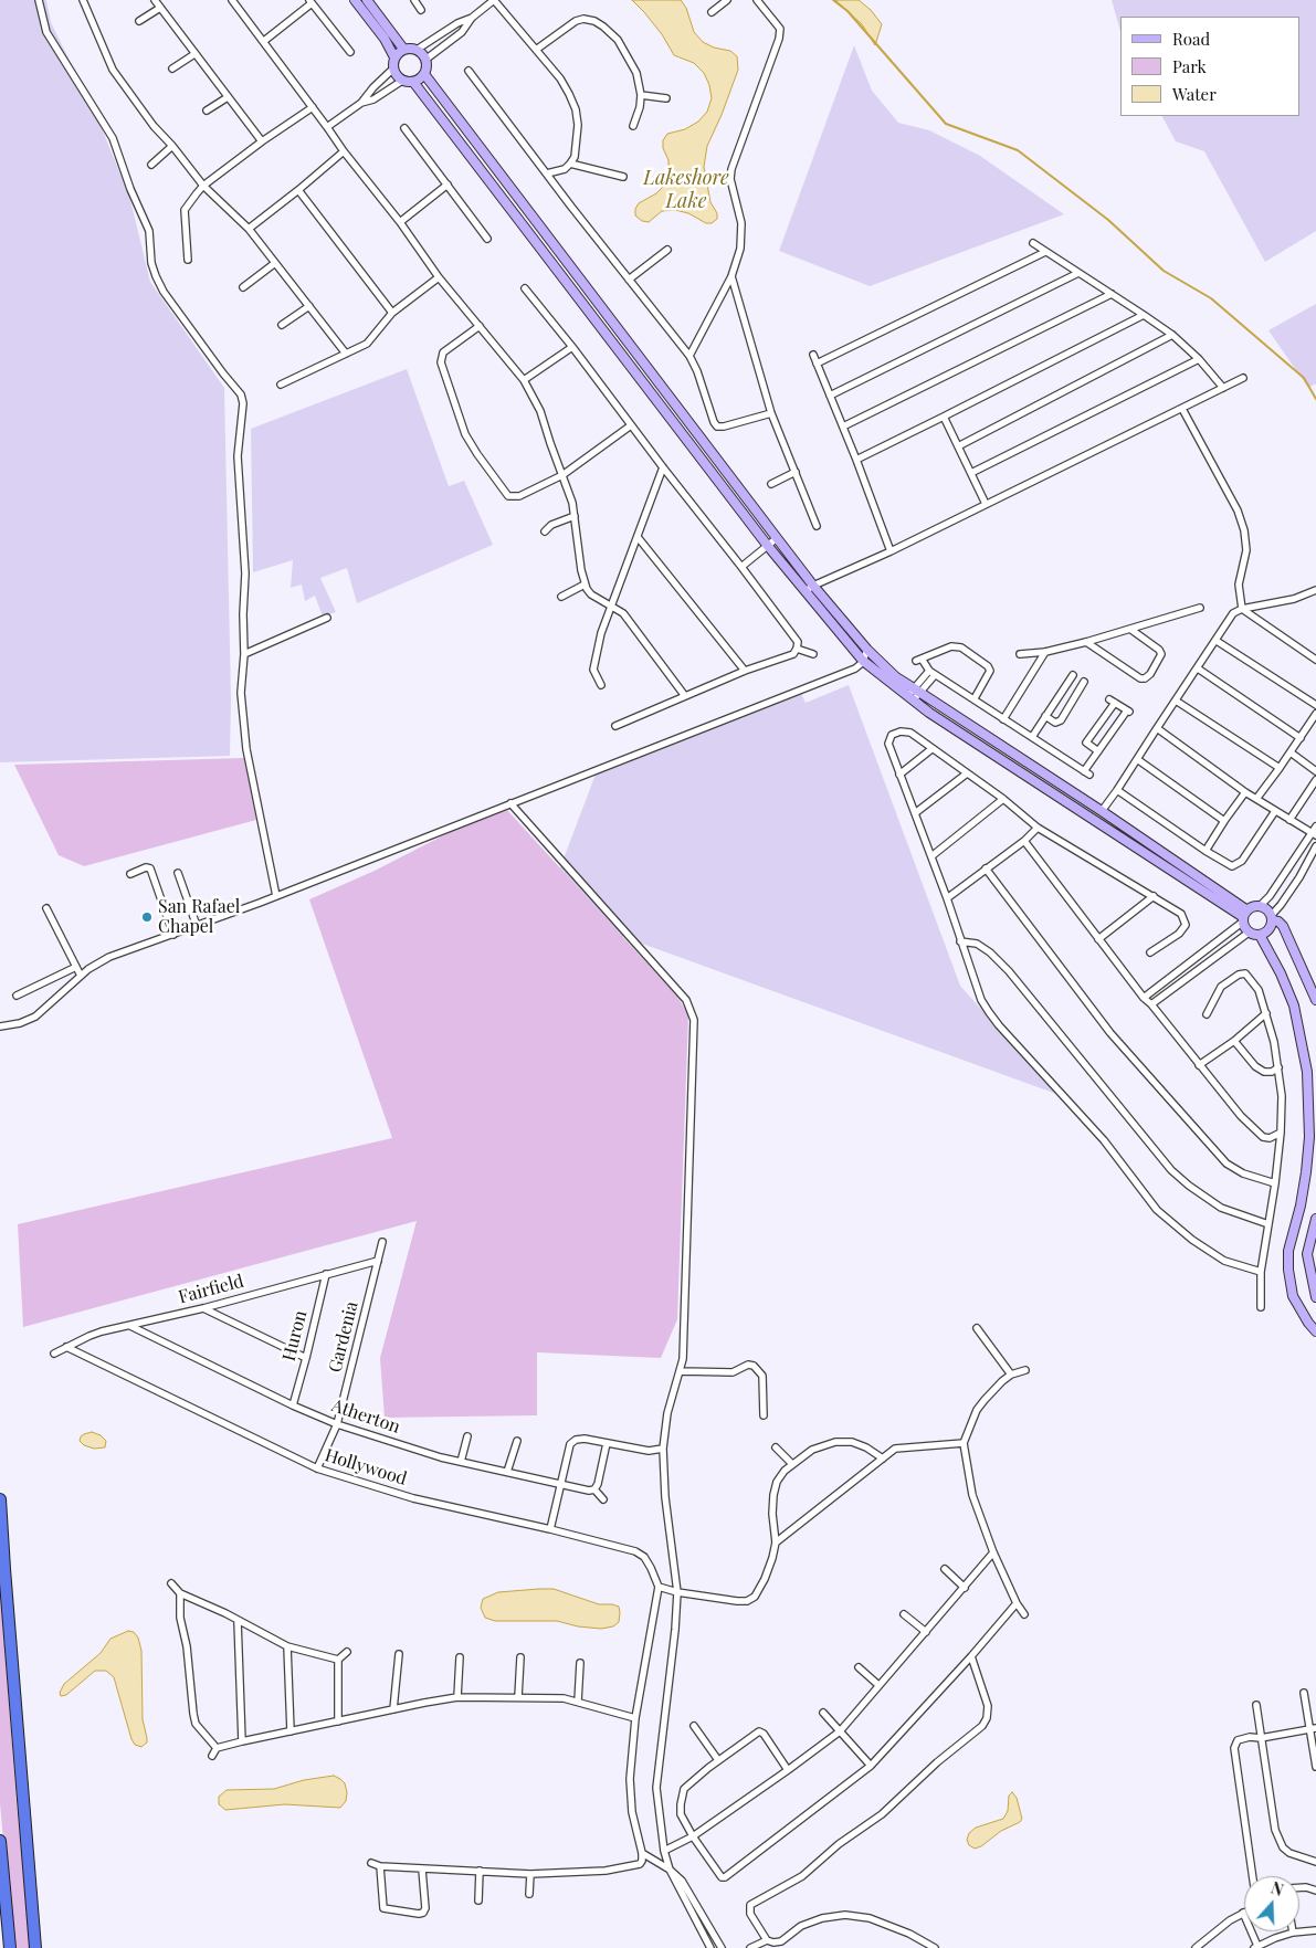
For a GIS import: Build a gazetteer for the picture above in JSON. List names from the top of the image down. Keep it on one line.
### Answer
{"streets":{"street":["Fairfield","Huron","Gardenia","Atherton","Hollywood"]},"crossings":[["Fairfield","Huron"],["Fairfield","Gardenia"],["Fairfield","Atherton"],["Fairfield","Hollywood"],["Huron","Atherton"],["Gardenia","Atherton"],["Gardenia","Hollywood"]],"water":["Lakeshore Lake"],"places":["San Rafael Chapel"],"legend":["Road","Park","Water"],"north":"top"}
